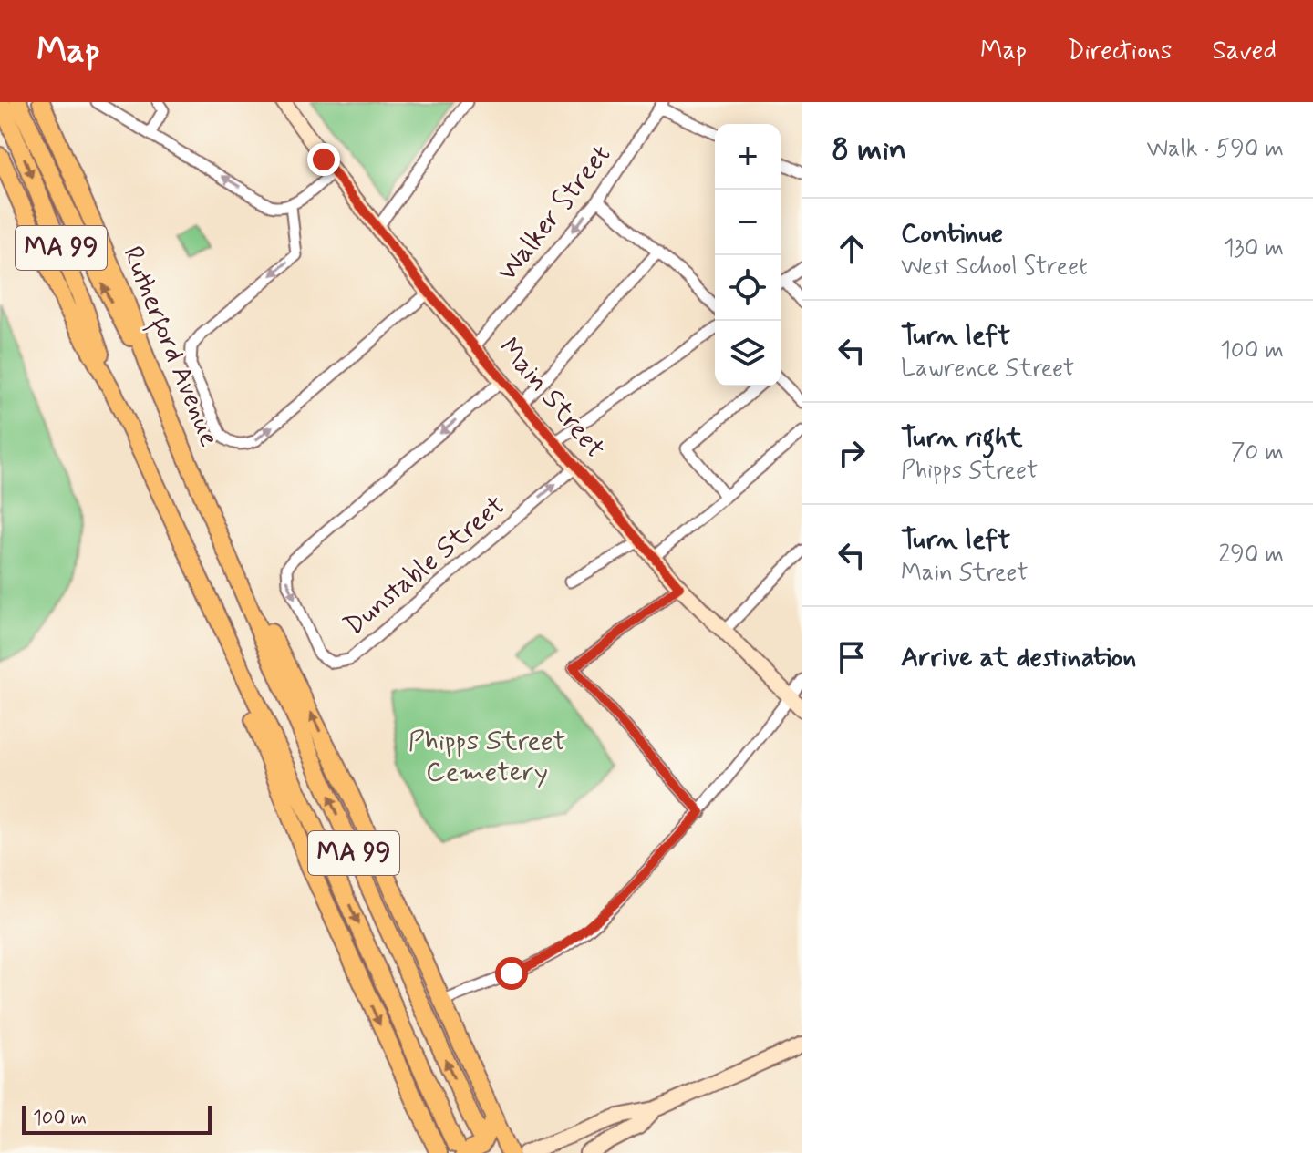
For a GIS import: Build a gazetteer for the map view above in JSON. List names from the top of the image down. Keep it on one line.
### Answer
{"streets":{"main road":["MA 99","Rutherford Avenue","Main Street"],"street":["Walker Street","Dunstable Street"]},"crossings":[["Walker Street","Main Street"],["MA 99","Rutherford Avenue"],["Main Street","Dunstable Street"]],"parks":["Phipps Street Cemetery"],"scale_bar":"100 m","page":{"header":"Map","nav":["Map","Directions","Saved"],"heading":["8 min","Walk · 590 m"],"map_buttons":["+","−"],"list":[["Continue","West School Street","130 m"],["Turn left","Lawrence Street","100 m"],["Turn right","Phipps Street","70 m"],["Turn left","Main Street","290 m"],"Arrive at destination"],"scale":"100 m"}}
